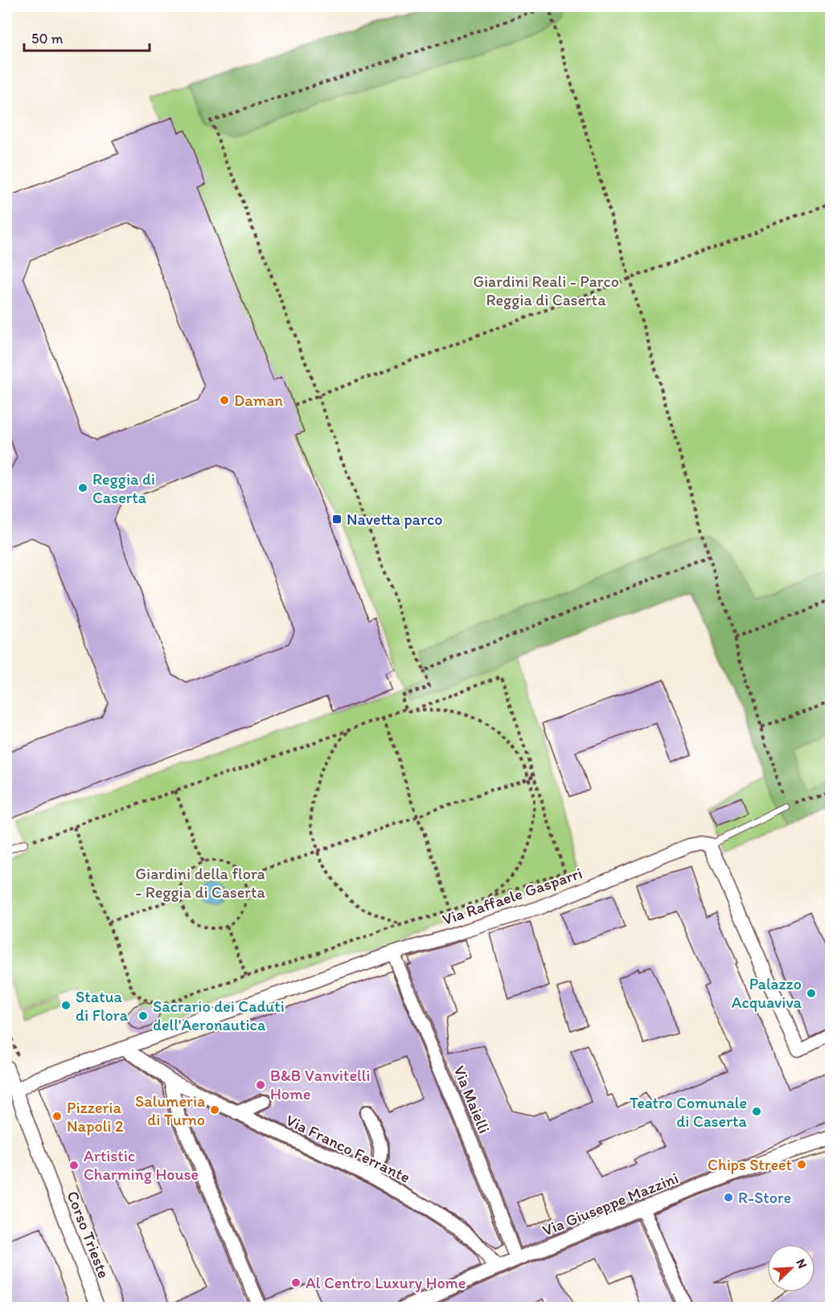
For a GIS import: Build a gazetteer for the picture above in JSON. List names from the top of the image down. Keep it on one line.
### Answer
{"streets":{"street":["Via Raffaele Gasparri","Via Maielli","Via Franco Ferrante","Via Giuseppe Mazzini","Corso Trieste"]},"crossings":[["Via Raffaele Gasparri","Via Maielli"],["Via Raffaele Gasparri","Via Franco Ferrante"],["Via Raffaele Gasparri","Corso Trieste"],["Via Maielli","Via Giuseppe Mazzini"],["Via Franco Ferrante","Via Giuseppe Mazzini"]],"parks":["Giardini Reali - Parco Reggia di Caserta","Giardini della flora - Reggia di Caserta"],"places":{"other":["Daman","Reggia di Caserta","Palazzo Acquaviva","Statua di Flora","Sacrario dei Caduti dell'Aeronautica","B&B Vanvitelli Home","Salumeria di Turno","Teatro Comunale di Caserta","Pizzeria Napoli 2","Chips Street","Artistic Charming House","R-Store","Al Centro Luxury Home"],"transit":["Navetta parco"]},"scale_bar":"50 m","north":"top right"}
